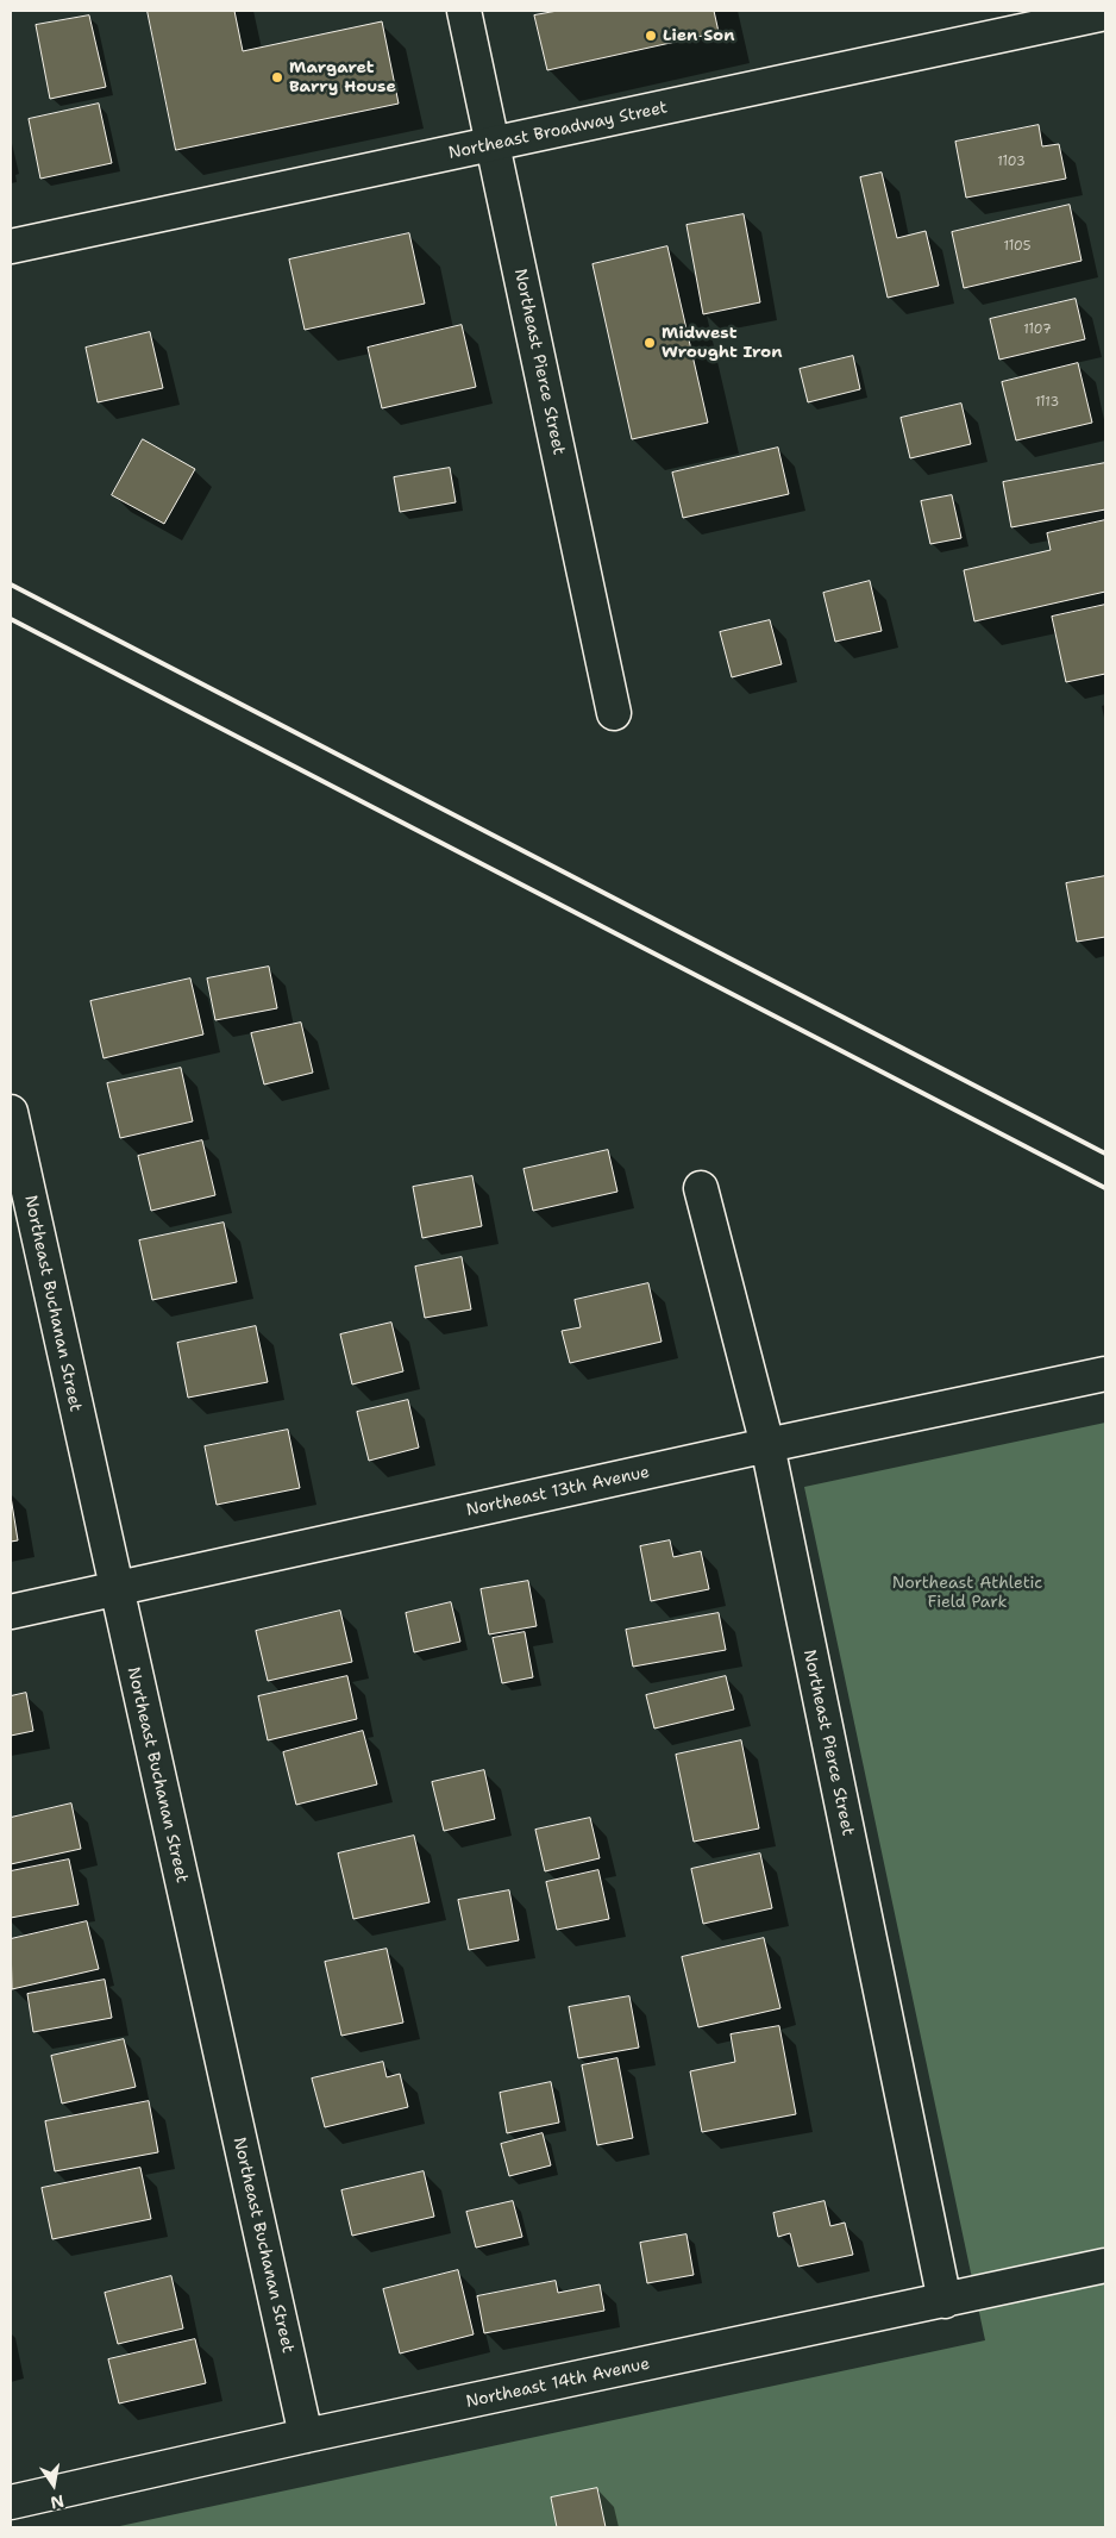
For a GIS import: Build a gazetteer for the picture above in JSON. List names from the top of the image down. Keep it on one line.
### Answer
{"streets":{"street":["Northeast Broadway Street","Northeast Pierce Street","Northeast Buchanan Street","Northeast 13th Avenue","Northeast 14th Avenue"]},"crossings":[["Northeast Broadway Street","Northeast Pierce Street"],["Northeast Pierce Street","Northeast 13th Avenue"],["Northeast Pierce Street","Northeast 14th Avenue"],["Northeast Buchanan Street","Northeast 13th Avenue"],["Northeast Buchanan Street","Northeast 14th Avenue"]],"parks":["Northeast Athletic Field Park"],"places":["Lien Son","Margaret Barry House","Midwest Wrought Iron"],"house_numbers":["1103","1105","1107","1113"],"north":"bottom"}
